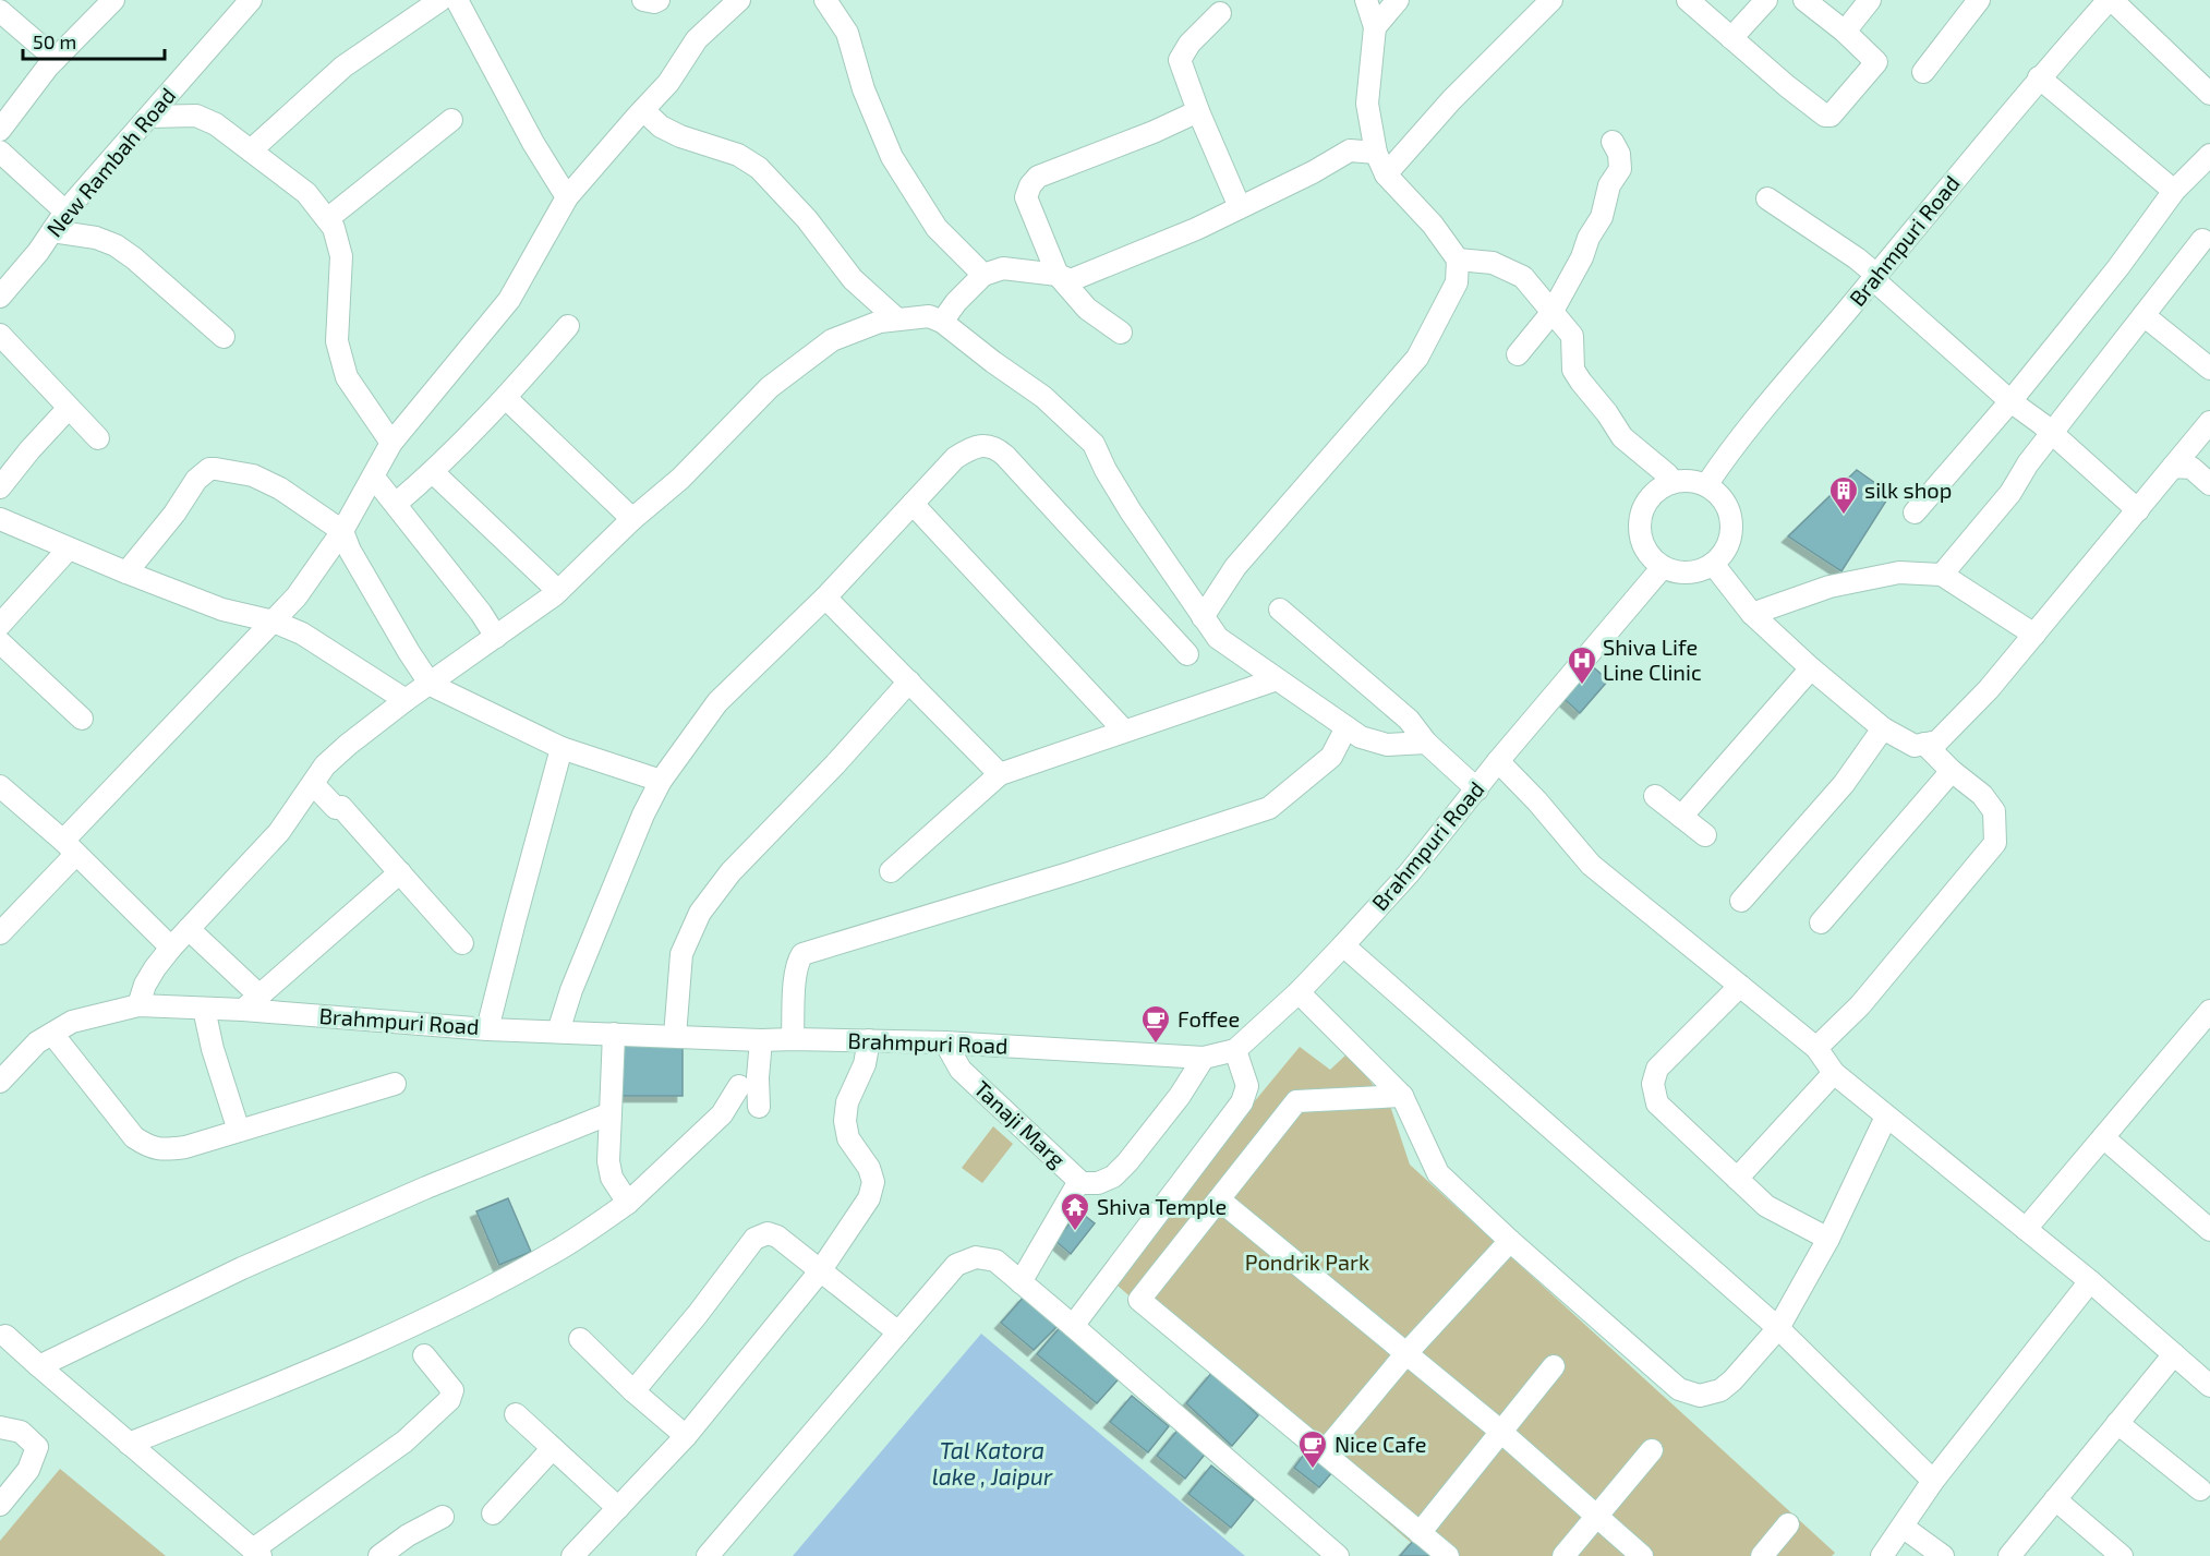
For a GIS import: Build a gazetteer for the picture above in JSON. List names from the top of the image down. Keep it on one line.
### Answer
{"streets":{"street":["New Rambah Road","Brahmpuri Road","Tanaji Marg"]},"crossings":[["Brahmpuri Road","Tanaji Marg"]],"water":["Tal Katora lake , Jaipur"],"parks":["Pondrik Park"],"places":{"building":["silk shop"],"hospital":["Shiva Life Line Clinic"],"cafe":["Foffee","Nice Cafe"],"temple":["Shiva Temple"]},"scale_bar":"50 m"}
